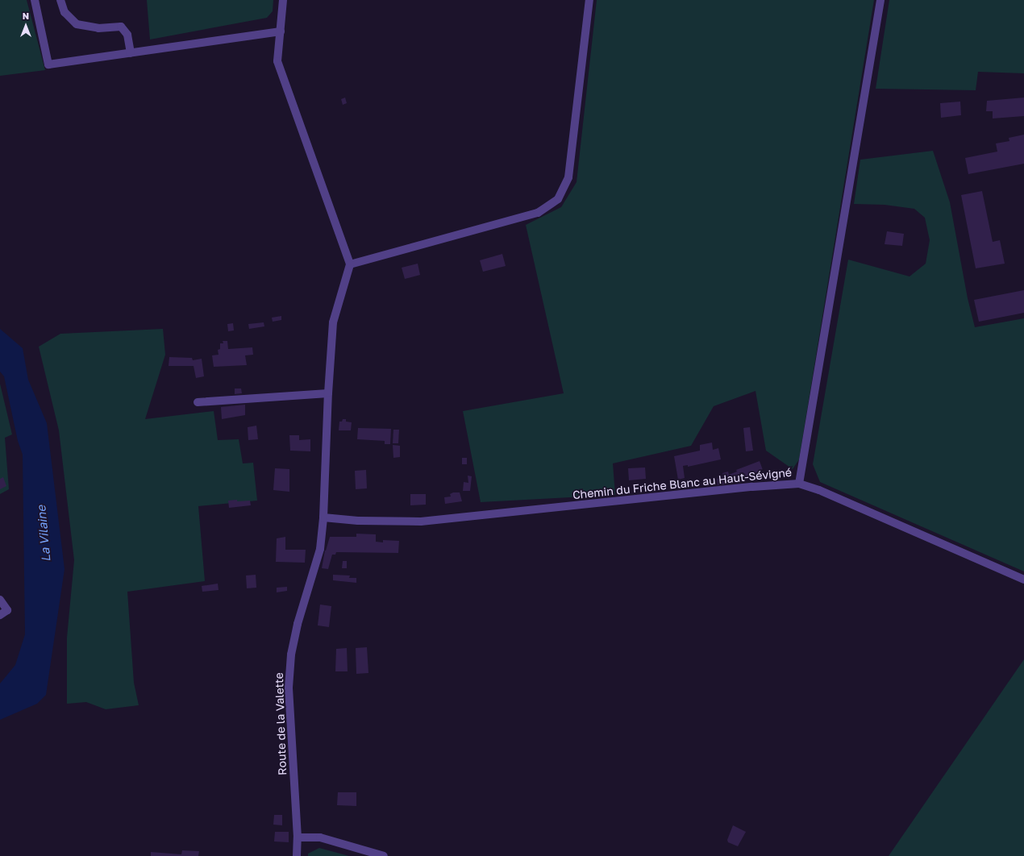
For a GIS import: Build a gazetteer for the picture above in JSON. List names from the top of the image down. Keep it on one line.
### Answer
{"streets":{"street":["Chemin du Friche Blanc au Haut-Sévigné","Route de la Valette"]},"crossings":[["Chemin du Friche Blanc au Haut-Sévigné","Route de la Valette"]],"water":["La Vilaine"],"north":"top"}
